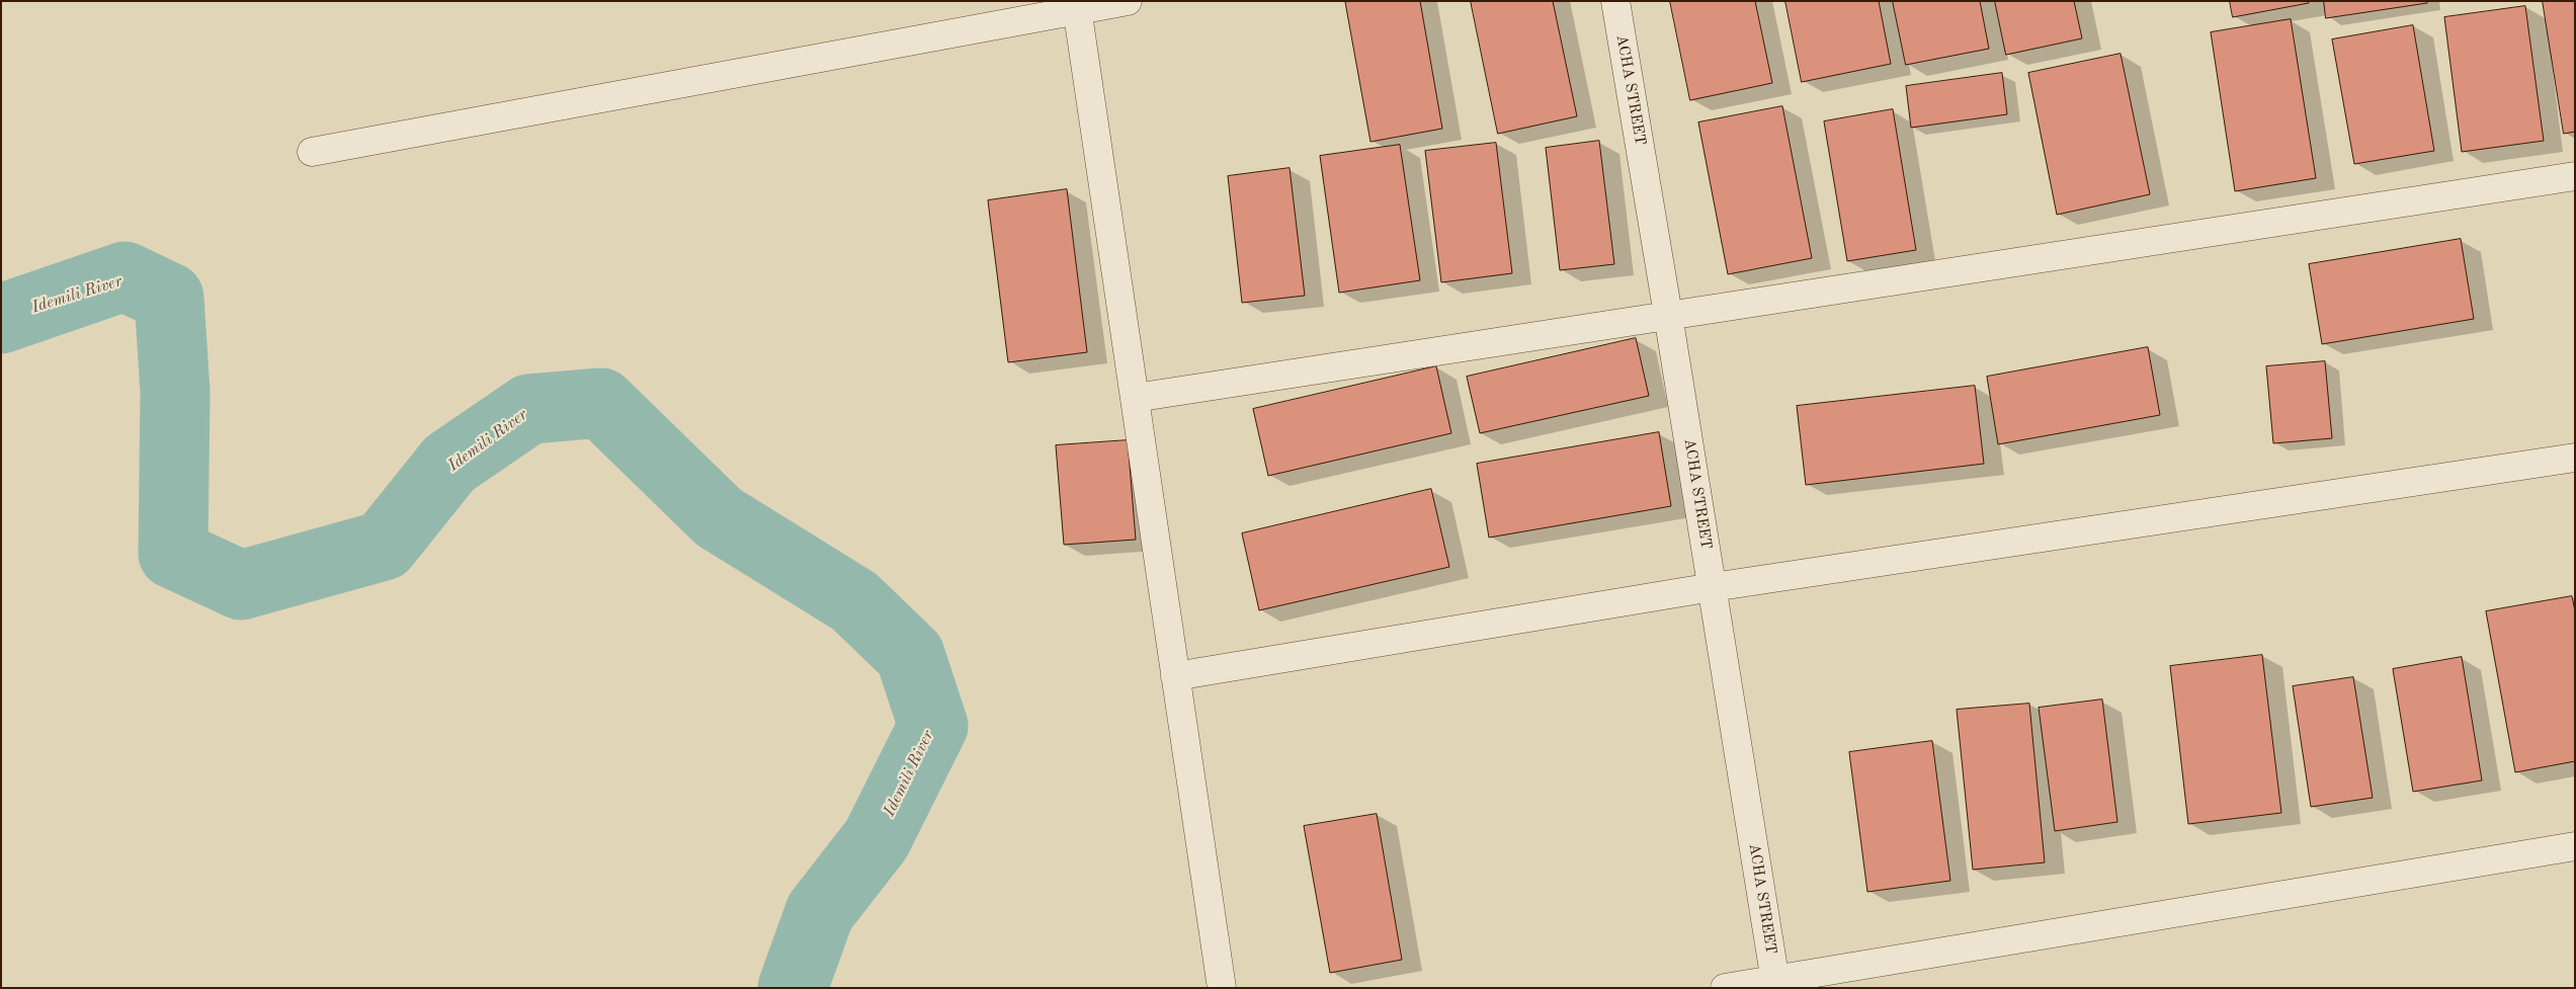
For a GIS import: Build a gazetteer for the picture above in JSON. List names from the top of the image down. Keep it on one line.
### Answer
{"streets":{"street":["ACHA STREET"]},"water":["Idemili River"]}
